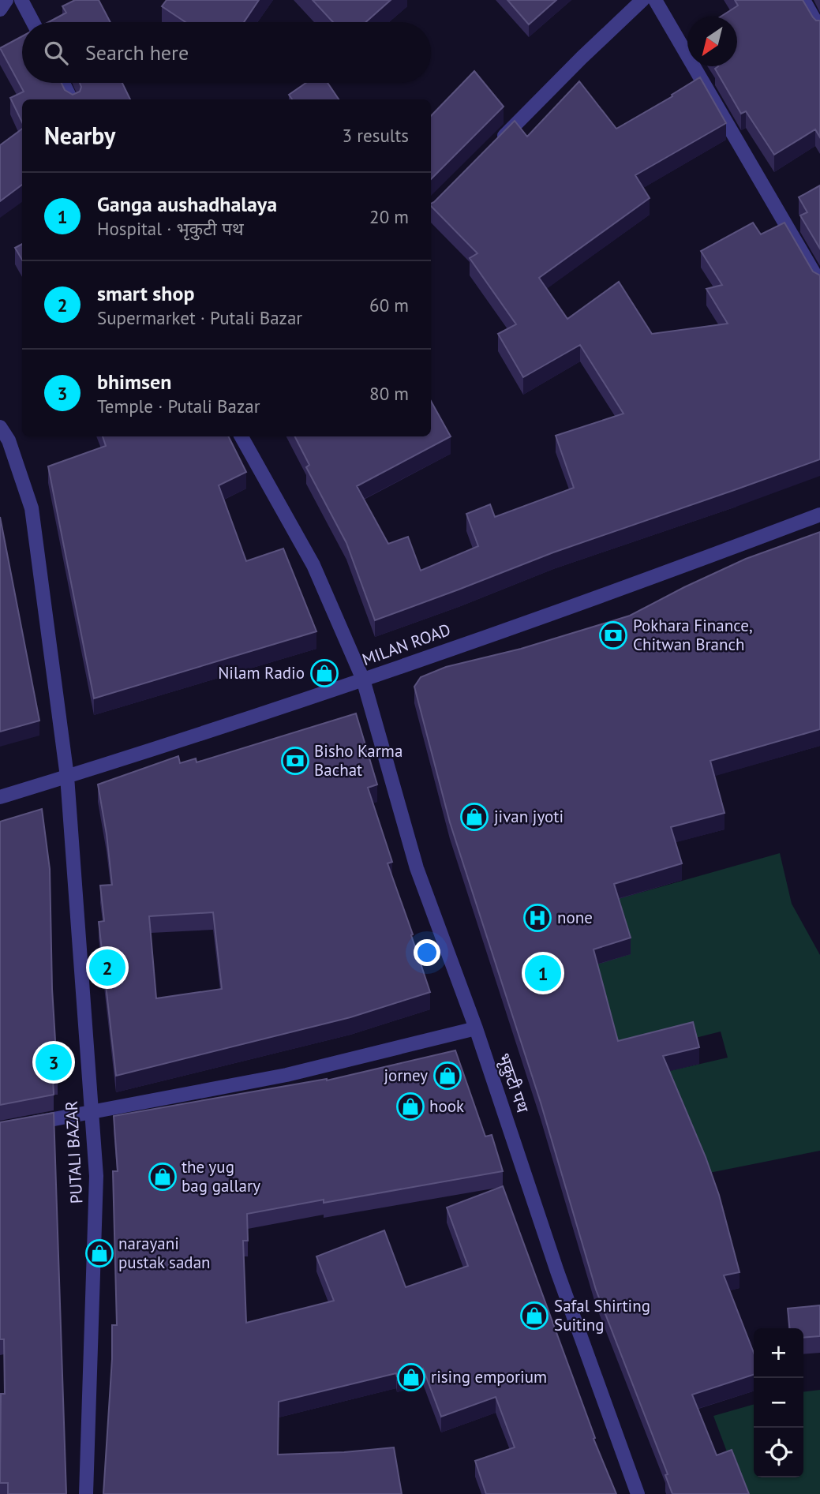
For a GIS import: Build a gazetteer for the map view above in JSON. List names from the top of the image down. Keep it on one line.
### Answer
{"streets":{"street":["MILAN ROAD","भृकुटी पथ","PUTALI BAZAR"]},"crossings":[["MILAN ROAD","भृकुटी पथ"],["MILAN ROAD","PUTALI BAZAR"]],"places":{"bank":["Pokhara Finance, Chitwan Branch","Bisho Karma Bachat"],"shop":["Nilam Radio","jivan jyoti","jorney","hook","the yug bag gallary","narayani pustak sadan","Safal Shirting Suiting","rising emporium"],"hospital":["none"]},"north":"bottom left","page":{"search":"Search here","heading":["Nearby","3 results"],"list":[{"mark":"1","name":"Ganga aushadhalaya","note":"Hospital · भृकुटी पथ","value":"20 m"},{"mark":"2","name":"smart shop","note":"Supermarket · Putali Bazar","value":"60 m"},{"mark":"3","name":"bhimsen","note":"Temple · Putali Bazar","value":"80 m"}],"pins":["2","1","3"],"map_buttons":["+","−"]}}
